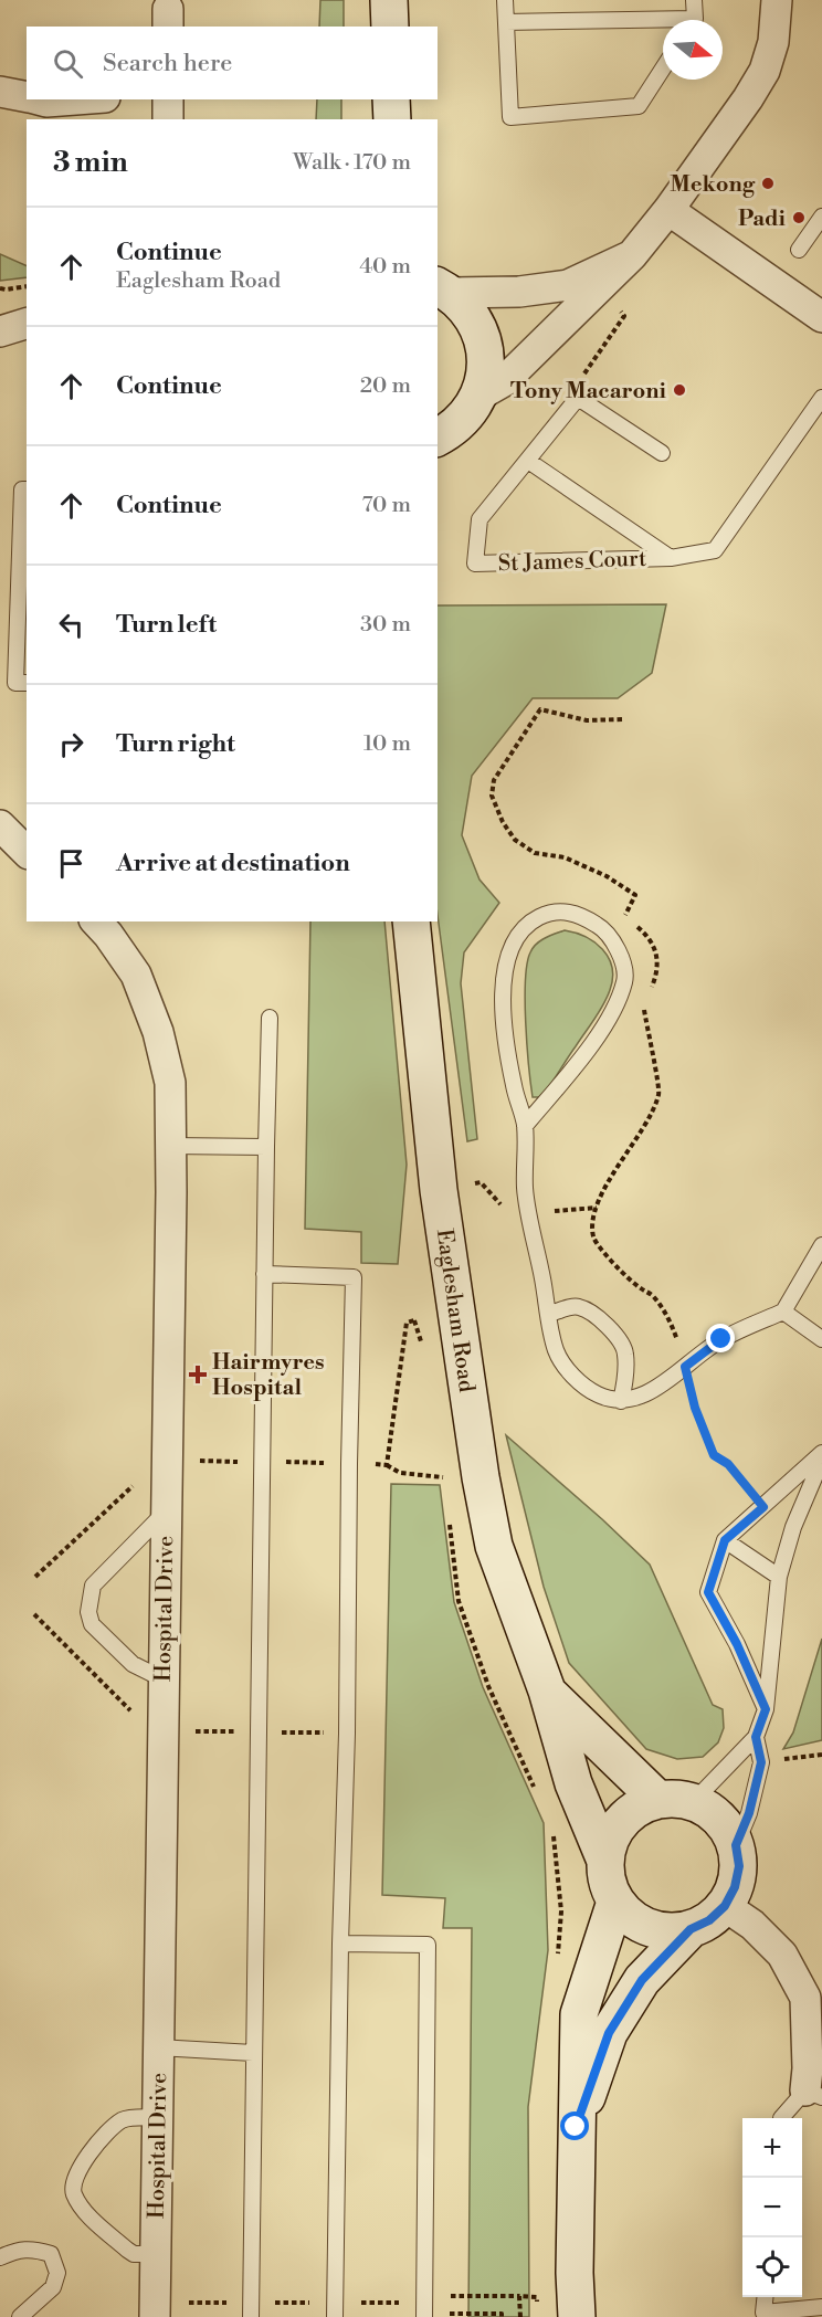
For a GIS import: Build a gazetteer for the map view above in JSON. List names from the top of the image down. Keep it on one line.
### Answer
{"streets":{"main road":["Eaglesham Road"],"street":["Hospital Drive"],"lane":["St James Court"]},"places":{"other":["Mekong","Padi","Tony Macaroni"],"health":["Hairmyres Hospital"]},"north":"right","page":{"search":"Search here","heading":["3 min","Walk · 170 m"],"list":[["Continue","Eaglesham Road","40 m"],["Continue","20 m"],["Continue","70 m"],["Turn left","30 m"],["Turn right","10 m"],"Arrive at destination"],"map_buttons":["+","−"]}}
